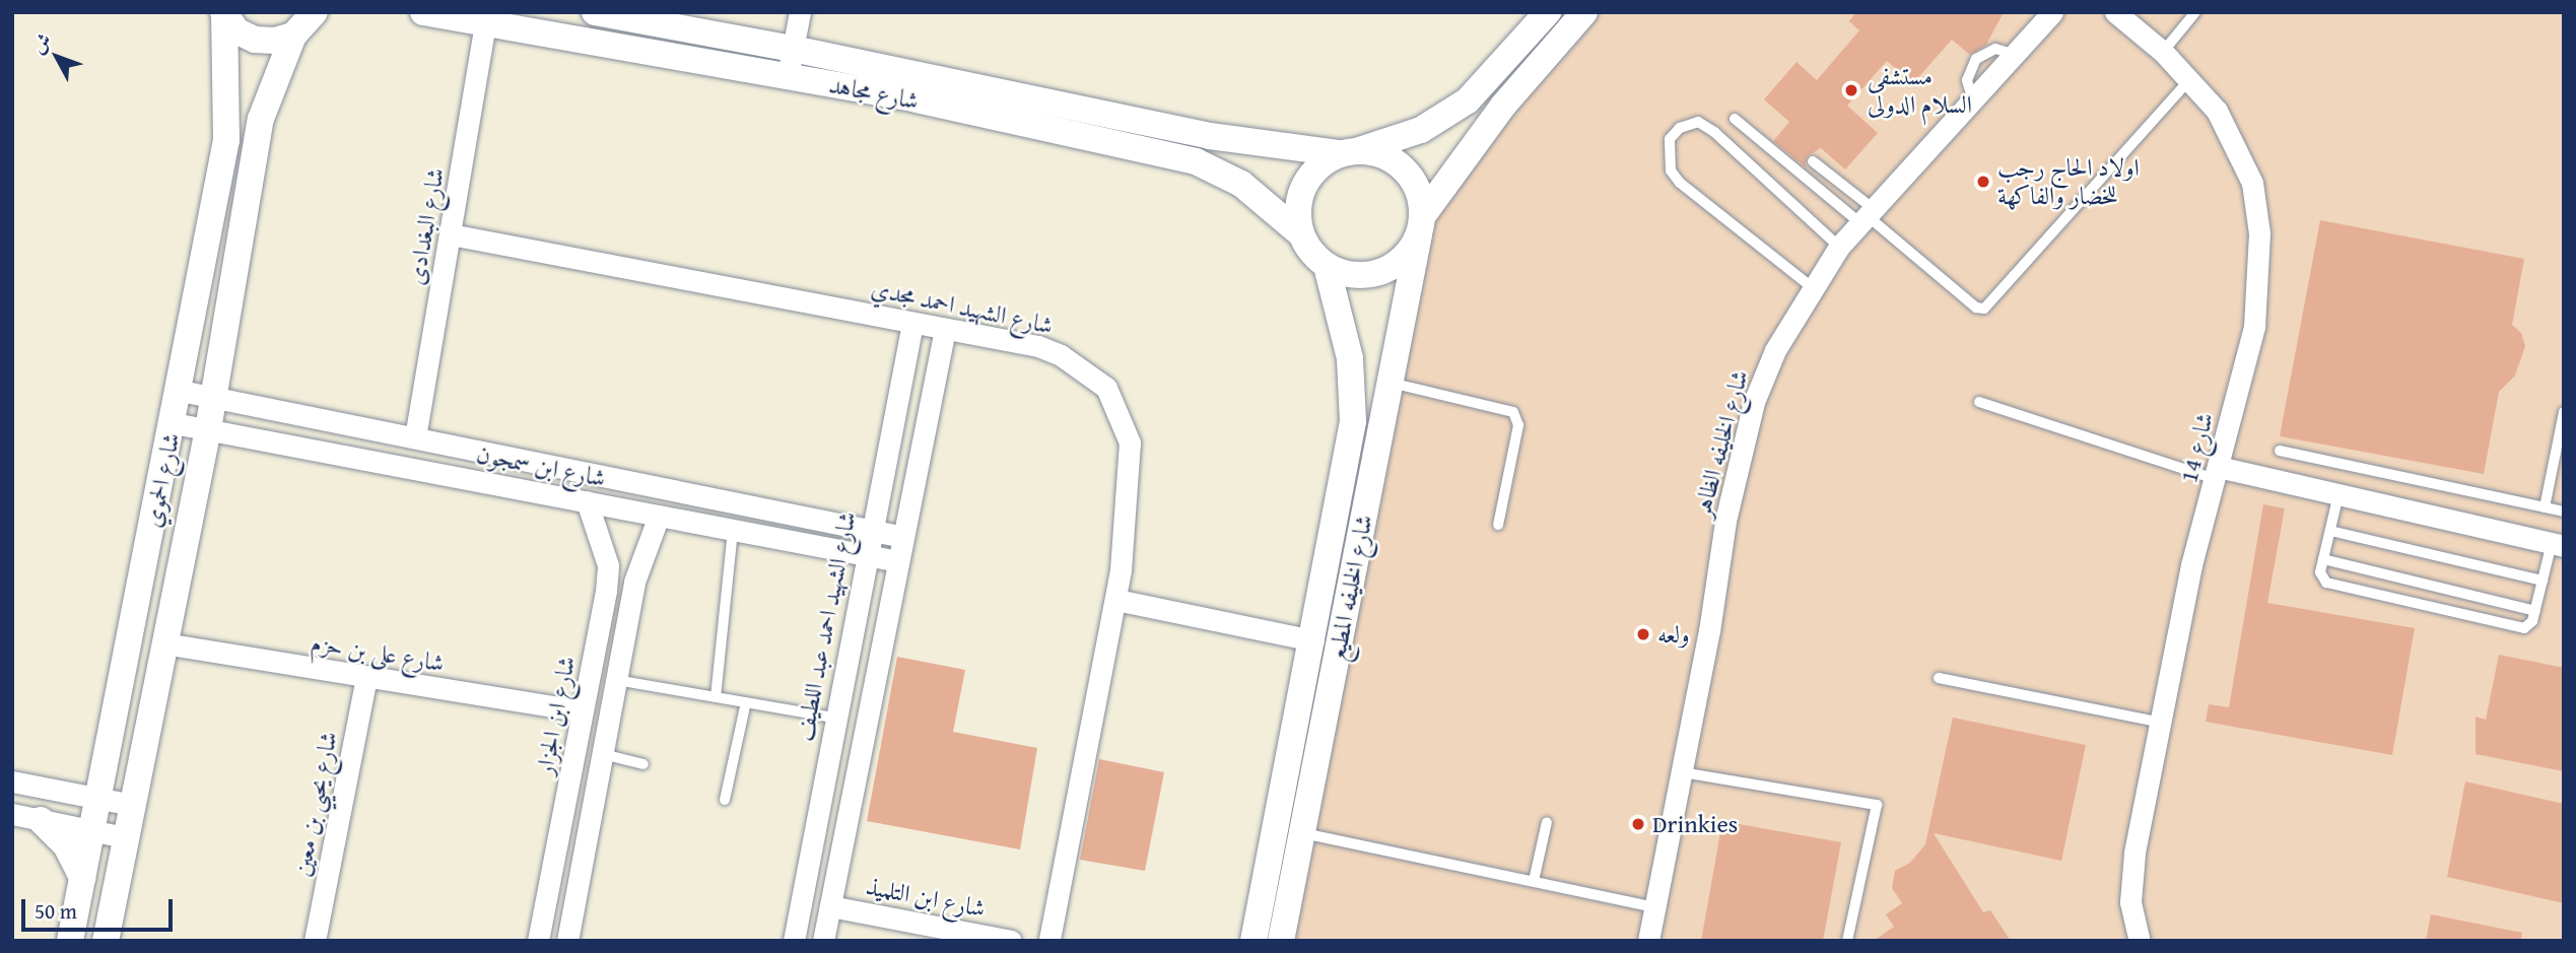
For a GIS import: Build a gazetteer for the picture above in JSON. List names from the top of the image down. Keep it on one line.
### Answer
{"streets":{"street":["شارع مجاهد","شارع البغدادى","شارع الشهيد احمد مجدي","شارع الخليفه الظاهر","شارع 14","شارع ابن سمجون","شارع الحموي","شارع الخليفه المطيع","شارع الشهيد احمد عبد اللطيف","شارع على بن حزم","شارع ابن الجزار","شارع يحيي بن معين","شارع ابن التلميذ"]},"crossings":[["شارع مجاهد","شارع البغدادى"],["شارع مجاهد","شارع الخليفه المطيع"],["شارع البغدادى","شارع الشهيد احمد مجدي"],["شارع البغدادى","شارع ابن سمجون"],["شارع الشهيد احمد مجدي","شارع الشهيد احمد عبد اللطيف"],["شارع ابن سمجون","شارع الحموي"],["شارع ابن سمجون","شارع الشهيد احمد عبد اللطيف"],["شارع ابن سمجون","شارع ابن الجزار"],["شارع الحموي","شارع على بن حزم"],["شارع على بن حزم","شارع ابن الجزار"],["شارع على بن حزم","شارع يحيي بن معين"]],"places":["مستشفى السلام الدولى","اولاد الحاج رجب للخضار والفاكهة","ولعه","Drinkies"],"scale_bar":"50 m","north":"top left"}
